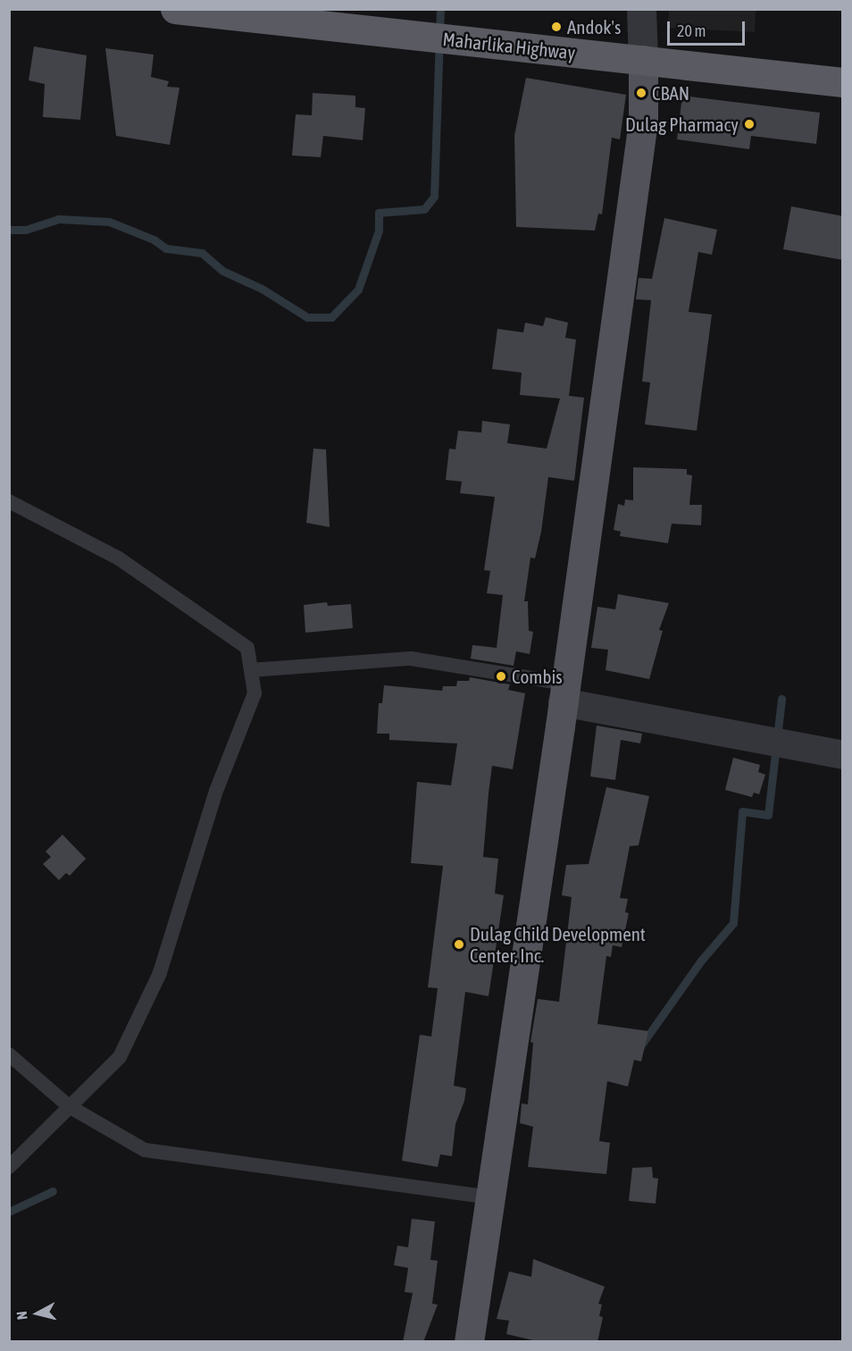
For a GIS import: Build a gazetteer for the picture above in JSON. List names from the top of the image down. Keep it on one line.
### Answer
{"streets":{"highway":["Maharlika Highway"]},"places":["Andok's","CBAN","Dulag Pharmacy","Combis","Dulag Child Development Center, Inc."],"scale_bar":"20 m","north":"left"}
